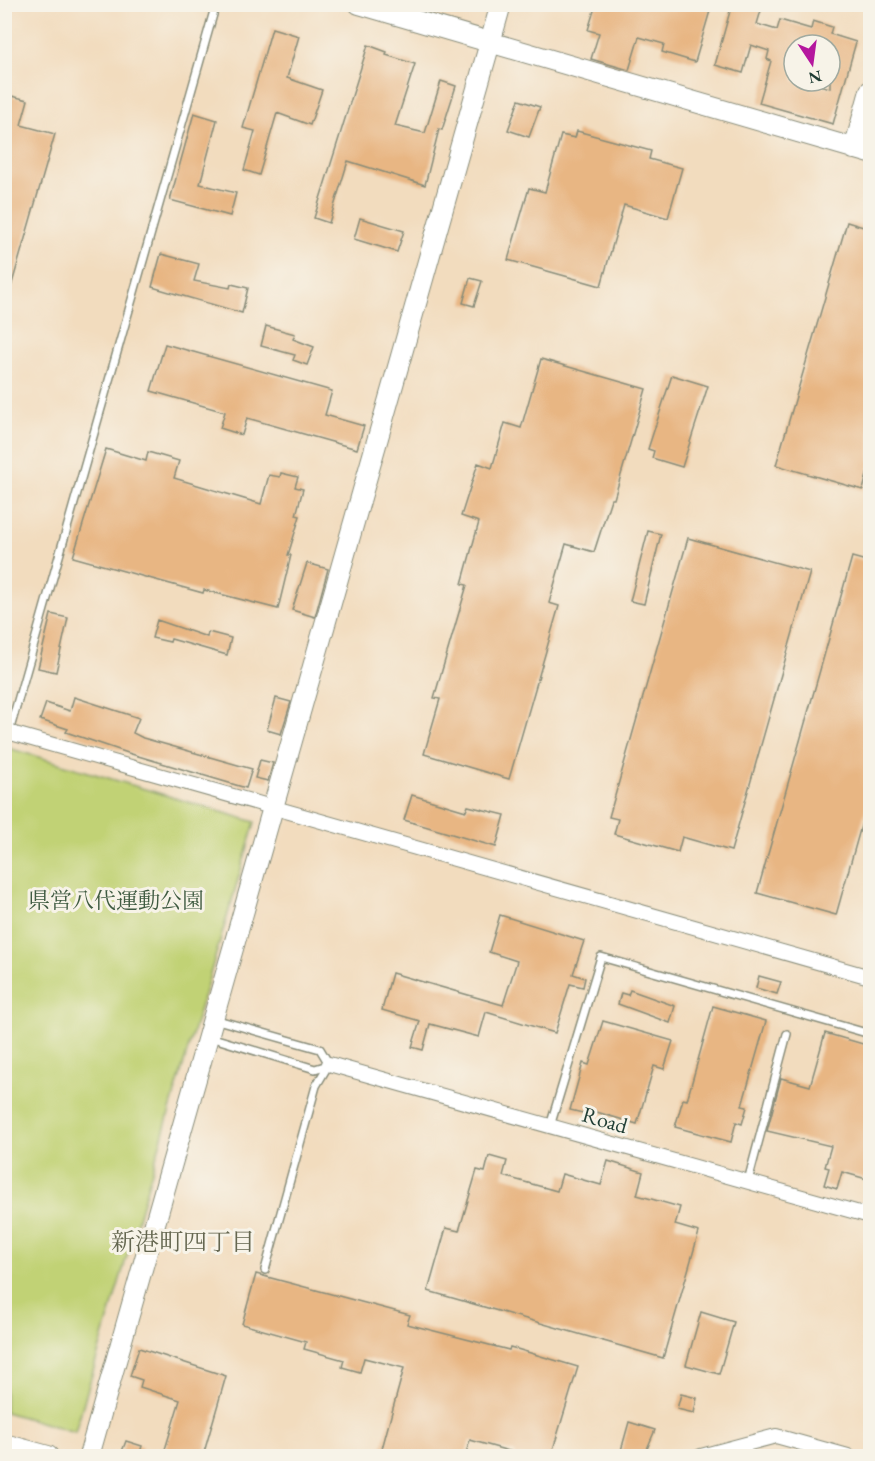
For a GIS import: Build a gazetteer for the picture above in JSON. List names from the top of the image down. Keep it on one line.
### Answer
{"streets":{"street":["Road"]},"districts":["新港町四丁目"],"parks":["県営八代運動公園"],"north":"bottom"}
